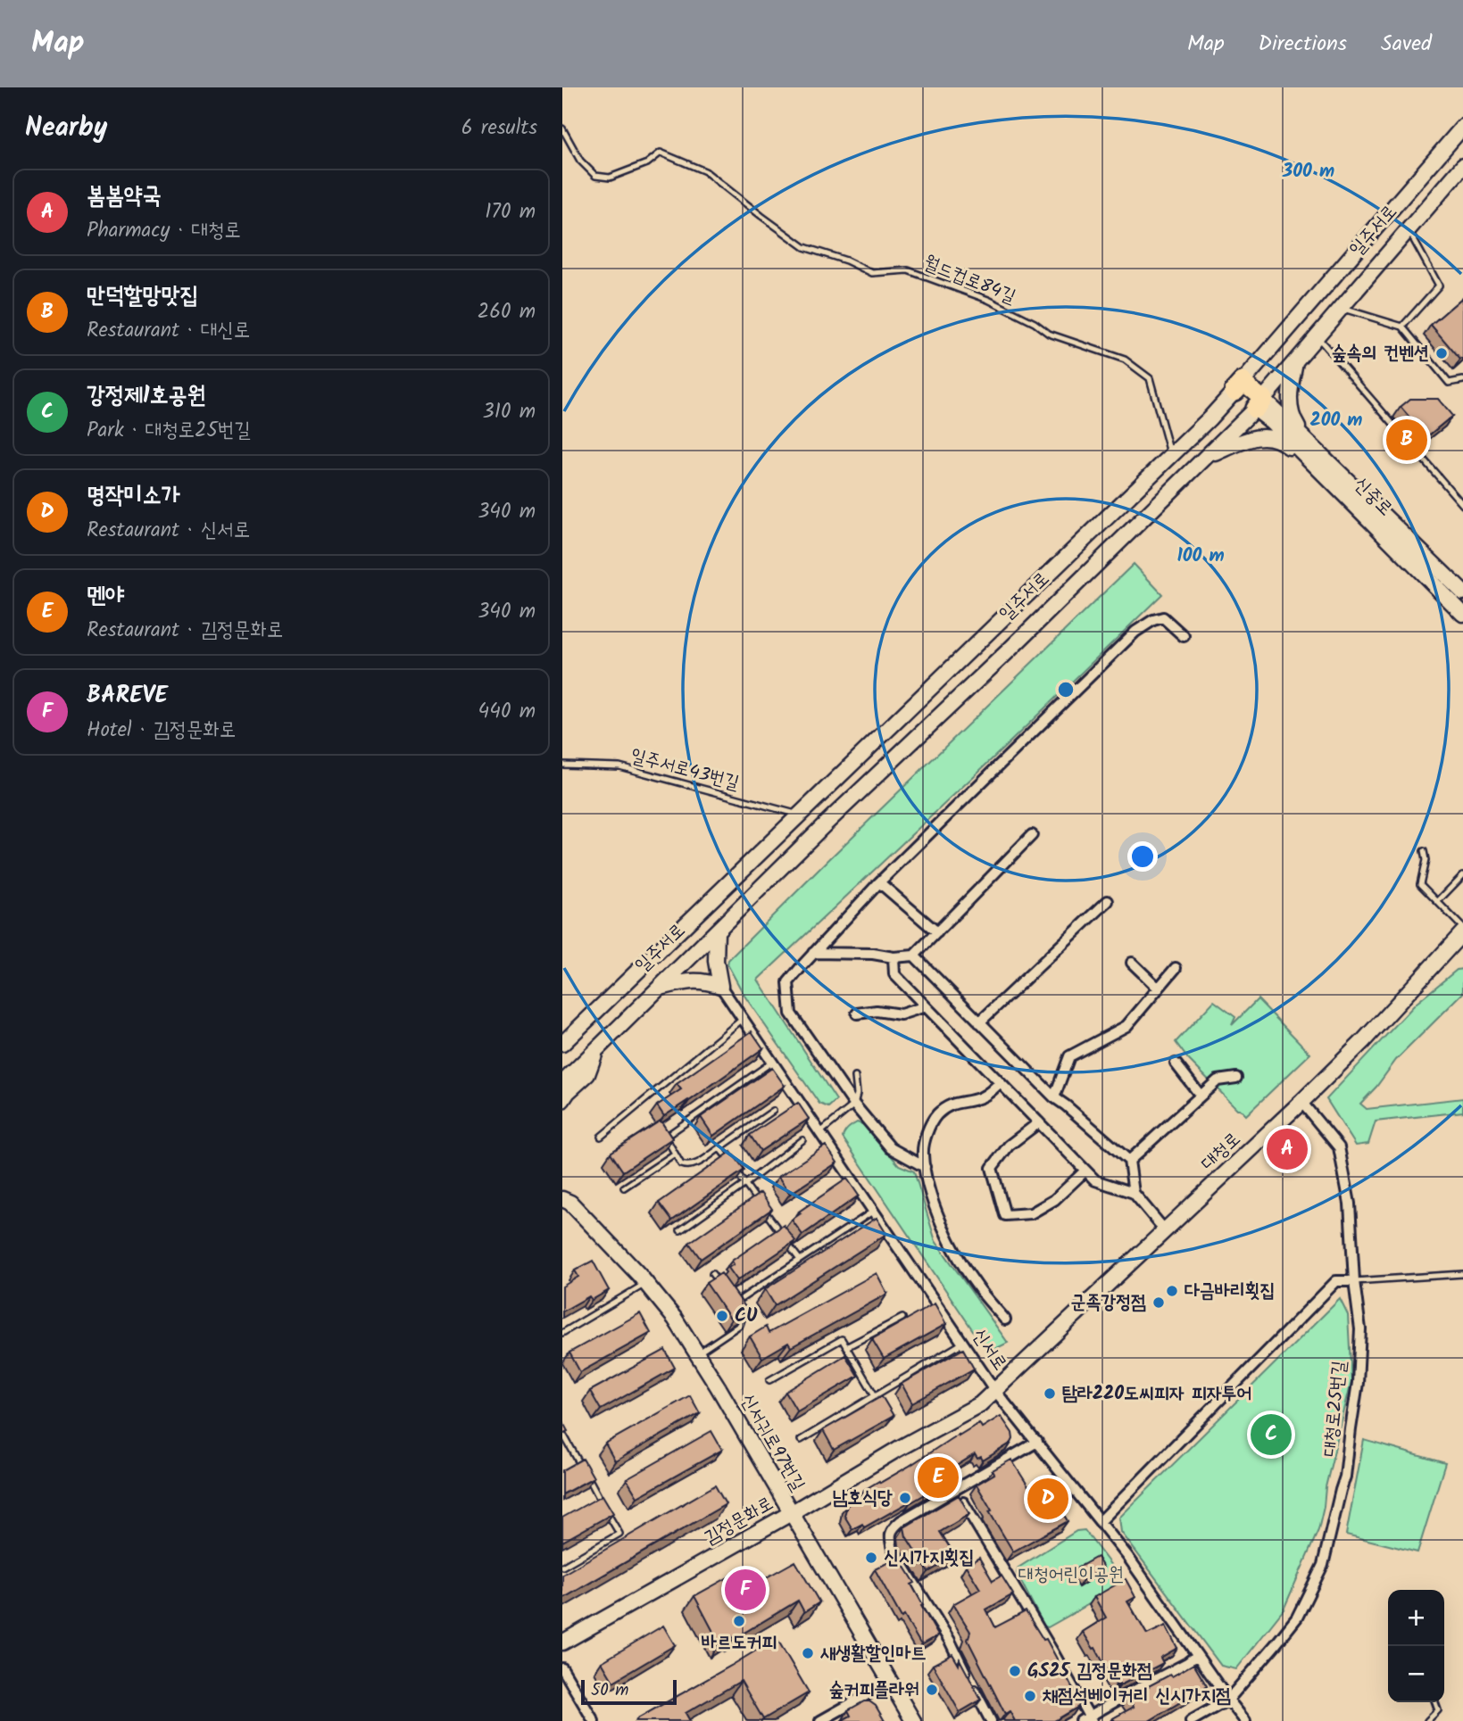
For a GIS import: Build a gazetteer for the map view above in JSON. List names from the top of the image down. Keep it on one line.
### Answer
{"streets":{"main road":["일주서로","신중로","대청로","신서귀로97번길","김정문화로"],"street":["신서로","대청로25번길"],"lane":["월드컵로84길","일주서로43번길"]},"crossings":[["일주서로","월드컵로84길"],["일주서로","신중로"],["일주서로","일주서로43번길"],["대청로","신서로"],["대청로","대청로25번길"],["대청로","김정문화로"],["신서로","대청로25번길"],["신서로","김정문화로"],["신서귀로97번길","김정문화로"]],"parks":["대청어린이공원"],"places":["숲속의 컨벤션","다금바리횟집","군족강정점","CU","탐라220도씨피자 피자투어","남호식당","신시가지횟집","바르도커피","새생활할인마트","GS25 김정문화점","숲커피플라워","채점석베이커리 신시가지점"],"scale_bar":"50 m","page":{"header":"Map","nav":["Map","Directions","Saved"],"heading":["Nearby","6 results"],"list":[{"mark":"A","name":"봄봄약국","note":"Pharmacy · 대청로","value":"170 m"},{"mark":"B","name":"만덕할망맛집","note":"Restaurant · 대신로","value":"260 m"},{"mark":"C","name":"강정제1호공원","note":"Park · 대청로25번길","value":"310 m"},{"mark":"D","name":"명작미소가","note":"Restaurant · 신서로","value":"340 m"},{"mark":"E","name":"멘야","note":"Restaurant · 김정문화로","value":"340 m"},{"mark":"F","name":"BAREVE","note":"Hotel · 김정문화로","value":"440 m"}],"pins":["B","A","C","E","D","F"],"map_buttons":["+","−"],"scale":"50 m"},"rings":["300 m","200 m","100 m"]}
